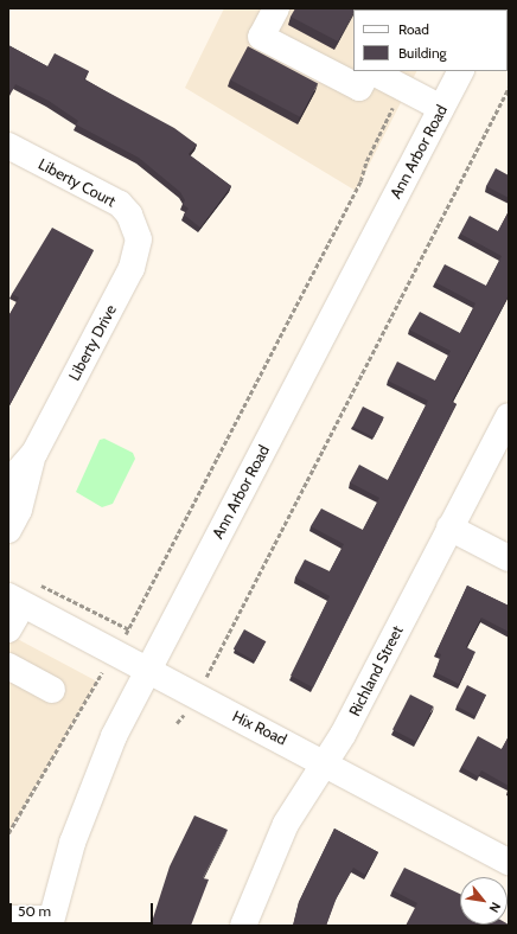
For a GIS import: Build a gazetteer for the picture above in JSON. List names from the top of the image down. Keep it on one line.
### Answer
{"streets":{"street":["Ann Arbor Road","Liberty Court","Liberty Drive","Richland Street","Hix Road"]},"crossings":[["Ann Arbor Road","Hix Road"],["Liberty Court","Liberty Drive"],["Richland Street","Hix Road"]],"legend":["Road","Building"],"scale_bar":"50 m","north":"bottom right"}
